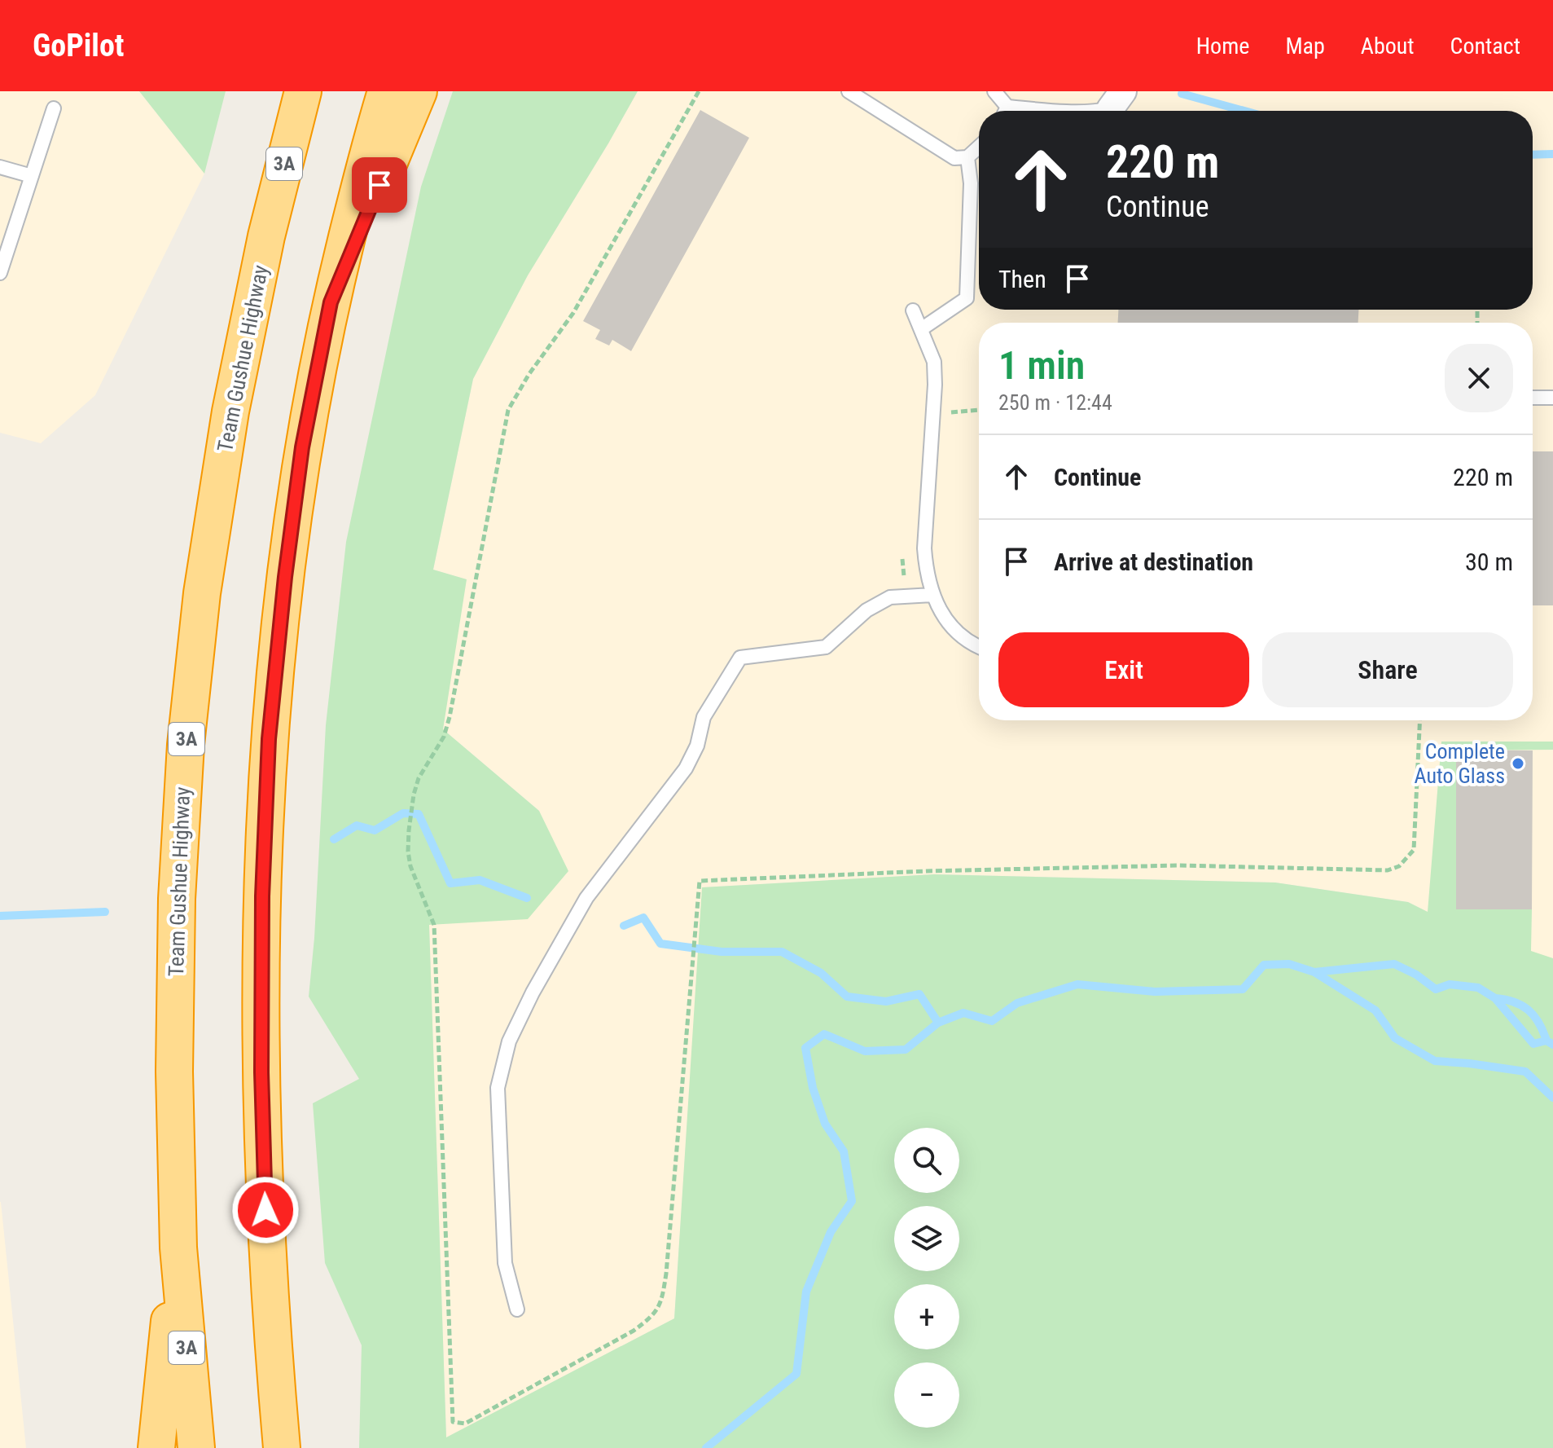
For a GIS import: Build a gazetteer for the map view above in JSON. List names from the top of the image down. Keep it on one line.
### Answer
{"streets":{"highway":["3A","Team Gushue Highway"]},"places":["Complete Auto Glass"],"page":{"header":"GoPilot","nav":["Home","Map","About","Contact"],"turn":["220 m","Continue"],"then":"Then","heading":["1 min","250 m · 12:44"],"list":[{"name":"Continue","value":"220 m"},{"name":"Arrive at destination","value":"30 m"}],"buttons":["Exit","Share"],"map_buttons":["+","−"]}}
